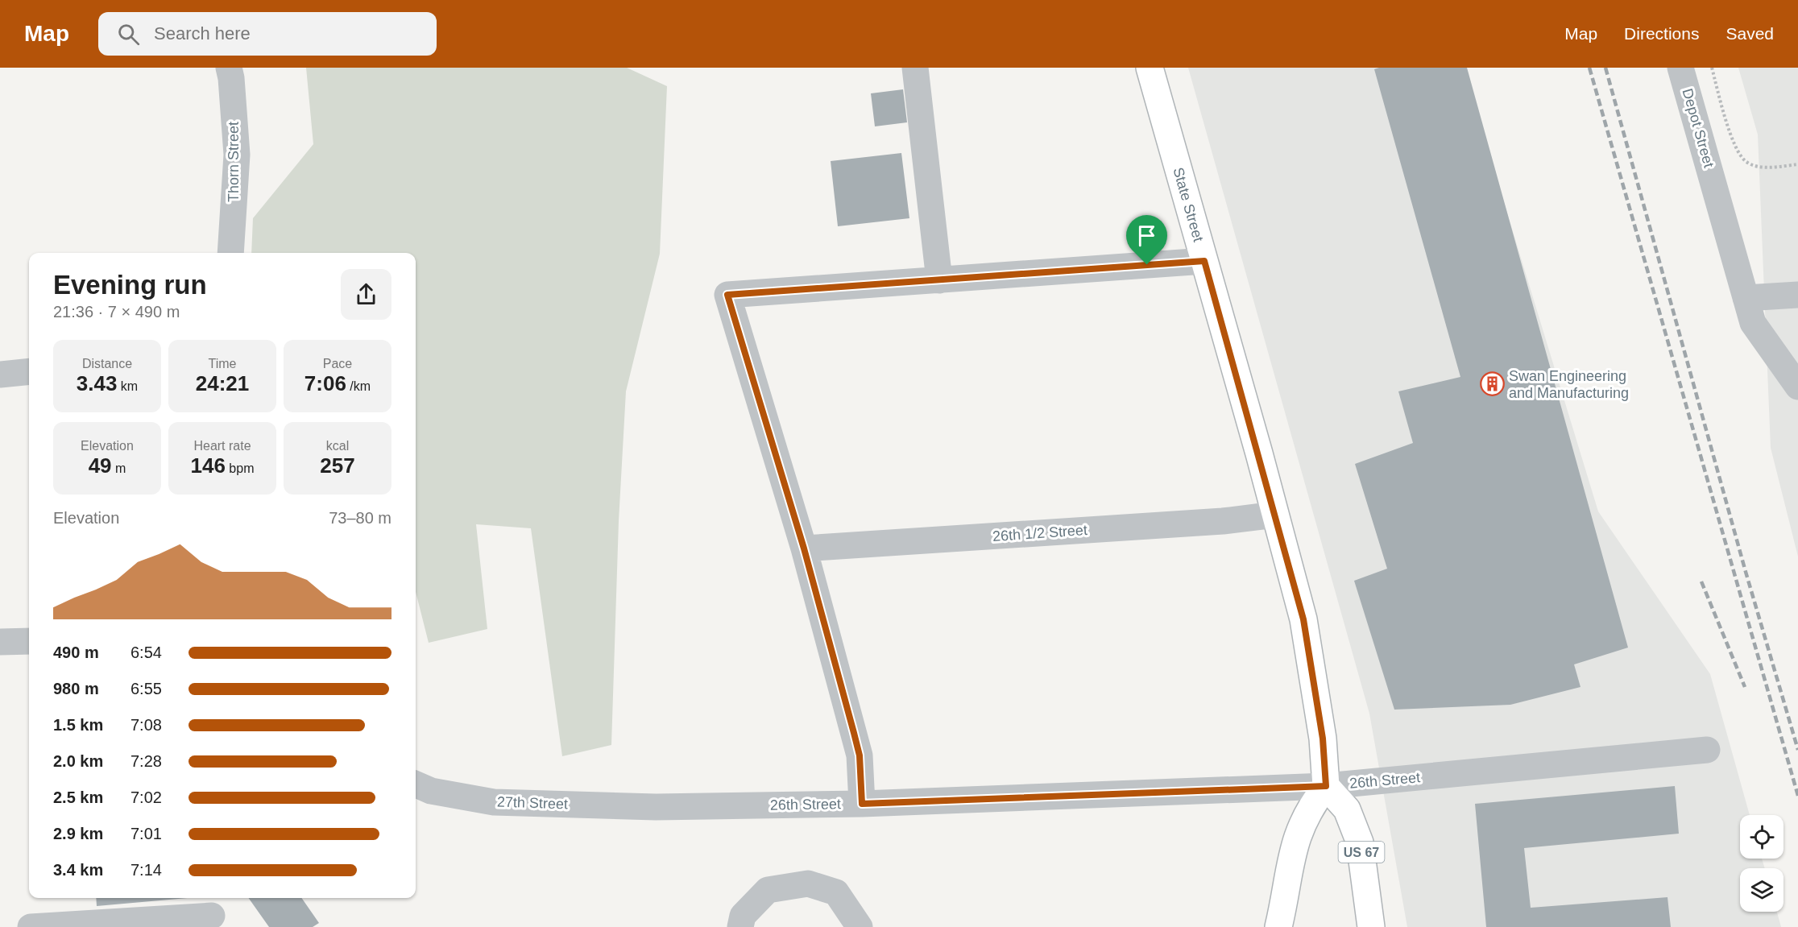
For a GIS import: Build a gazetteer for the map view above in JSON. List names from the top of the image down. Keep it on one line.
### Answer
{"streets":{"main road":["State Street","US 67"],"street":["Depot Street","Thorn Street","26th 1/2 Street","26th Street","27th Street"]},"crossings":[["State Street","26th 1/2 Street"],["State Street","26th Street"],["State Street","US 67"],["26th Street","27th Street"],["26th Street","US 67"]],"places":{"building":["Swan Engineering and Manufacturing"]},"page":{"header":"Map","search":"Search here","nav":["Map","Directions","Saved"],"heading":["Evening run","21:36 · 7 × 490 m"],"stats":[["Distance","3.43 km"],["Time","24:21"],["Pace","7:06 /km"],["Elevation","49 m"],["Heart rate","146 bpm"],["kcal","257"]],"chart":["Elevation","73–80 m"],"list":[{"name":"490 m","note":"6:54"},{"name":"980 m","note":"6:55"},{"name":"1.5 km","note":"7:08"},{"name":"2.0 km","note":"7:28"},{"name":"2.5 km","note":"7:02"},{"name":"2.9 km","note":"7:01"},{"name":"3.4 km","note":"7:14"}]}}
